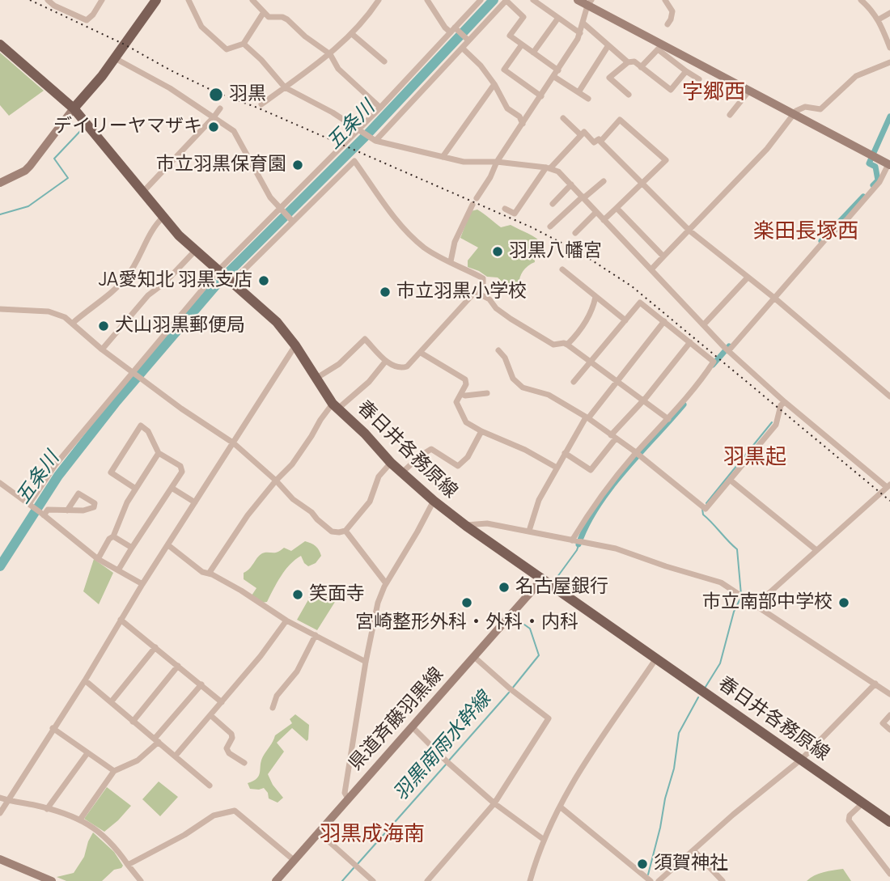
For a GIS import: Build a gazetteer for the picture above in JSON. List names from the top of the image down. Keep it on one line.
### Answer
{"streets":{"main road":["春日井各務原線","県道斉藤羽黒線"]},"crossings":[["春日井各務原線","県道斉藤羽黒線"]],"districts":["字郷西","楽田長塚西","羽黒起","羽黒成海南"],"water":["五条川","羽黒南雨水幹線"],"places":["羽黒","デイリーヤマザキ","市立羽黒保育園","羽黒八幡宮","JA愛知北 羽黒支店","市立羽黒小学校","犬山羽黒郵便局","名古屋銀行","笑面寺","宮崎整形外科・外科・内科","市立南部中学校","須賀神社"]}
